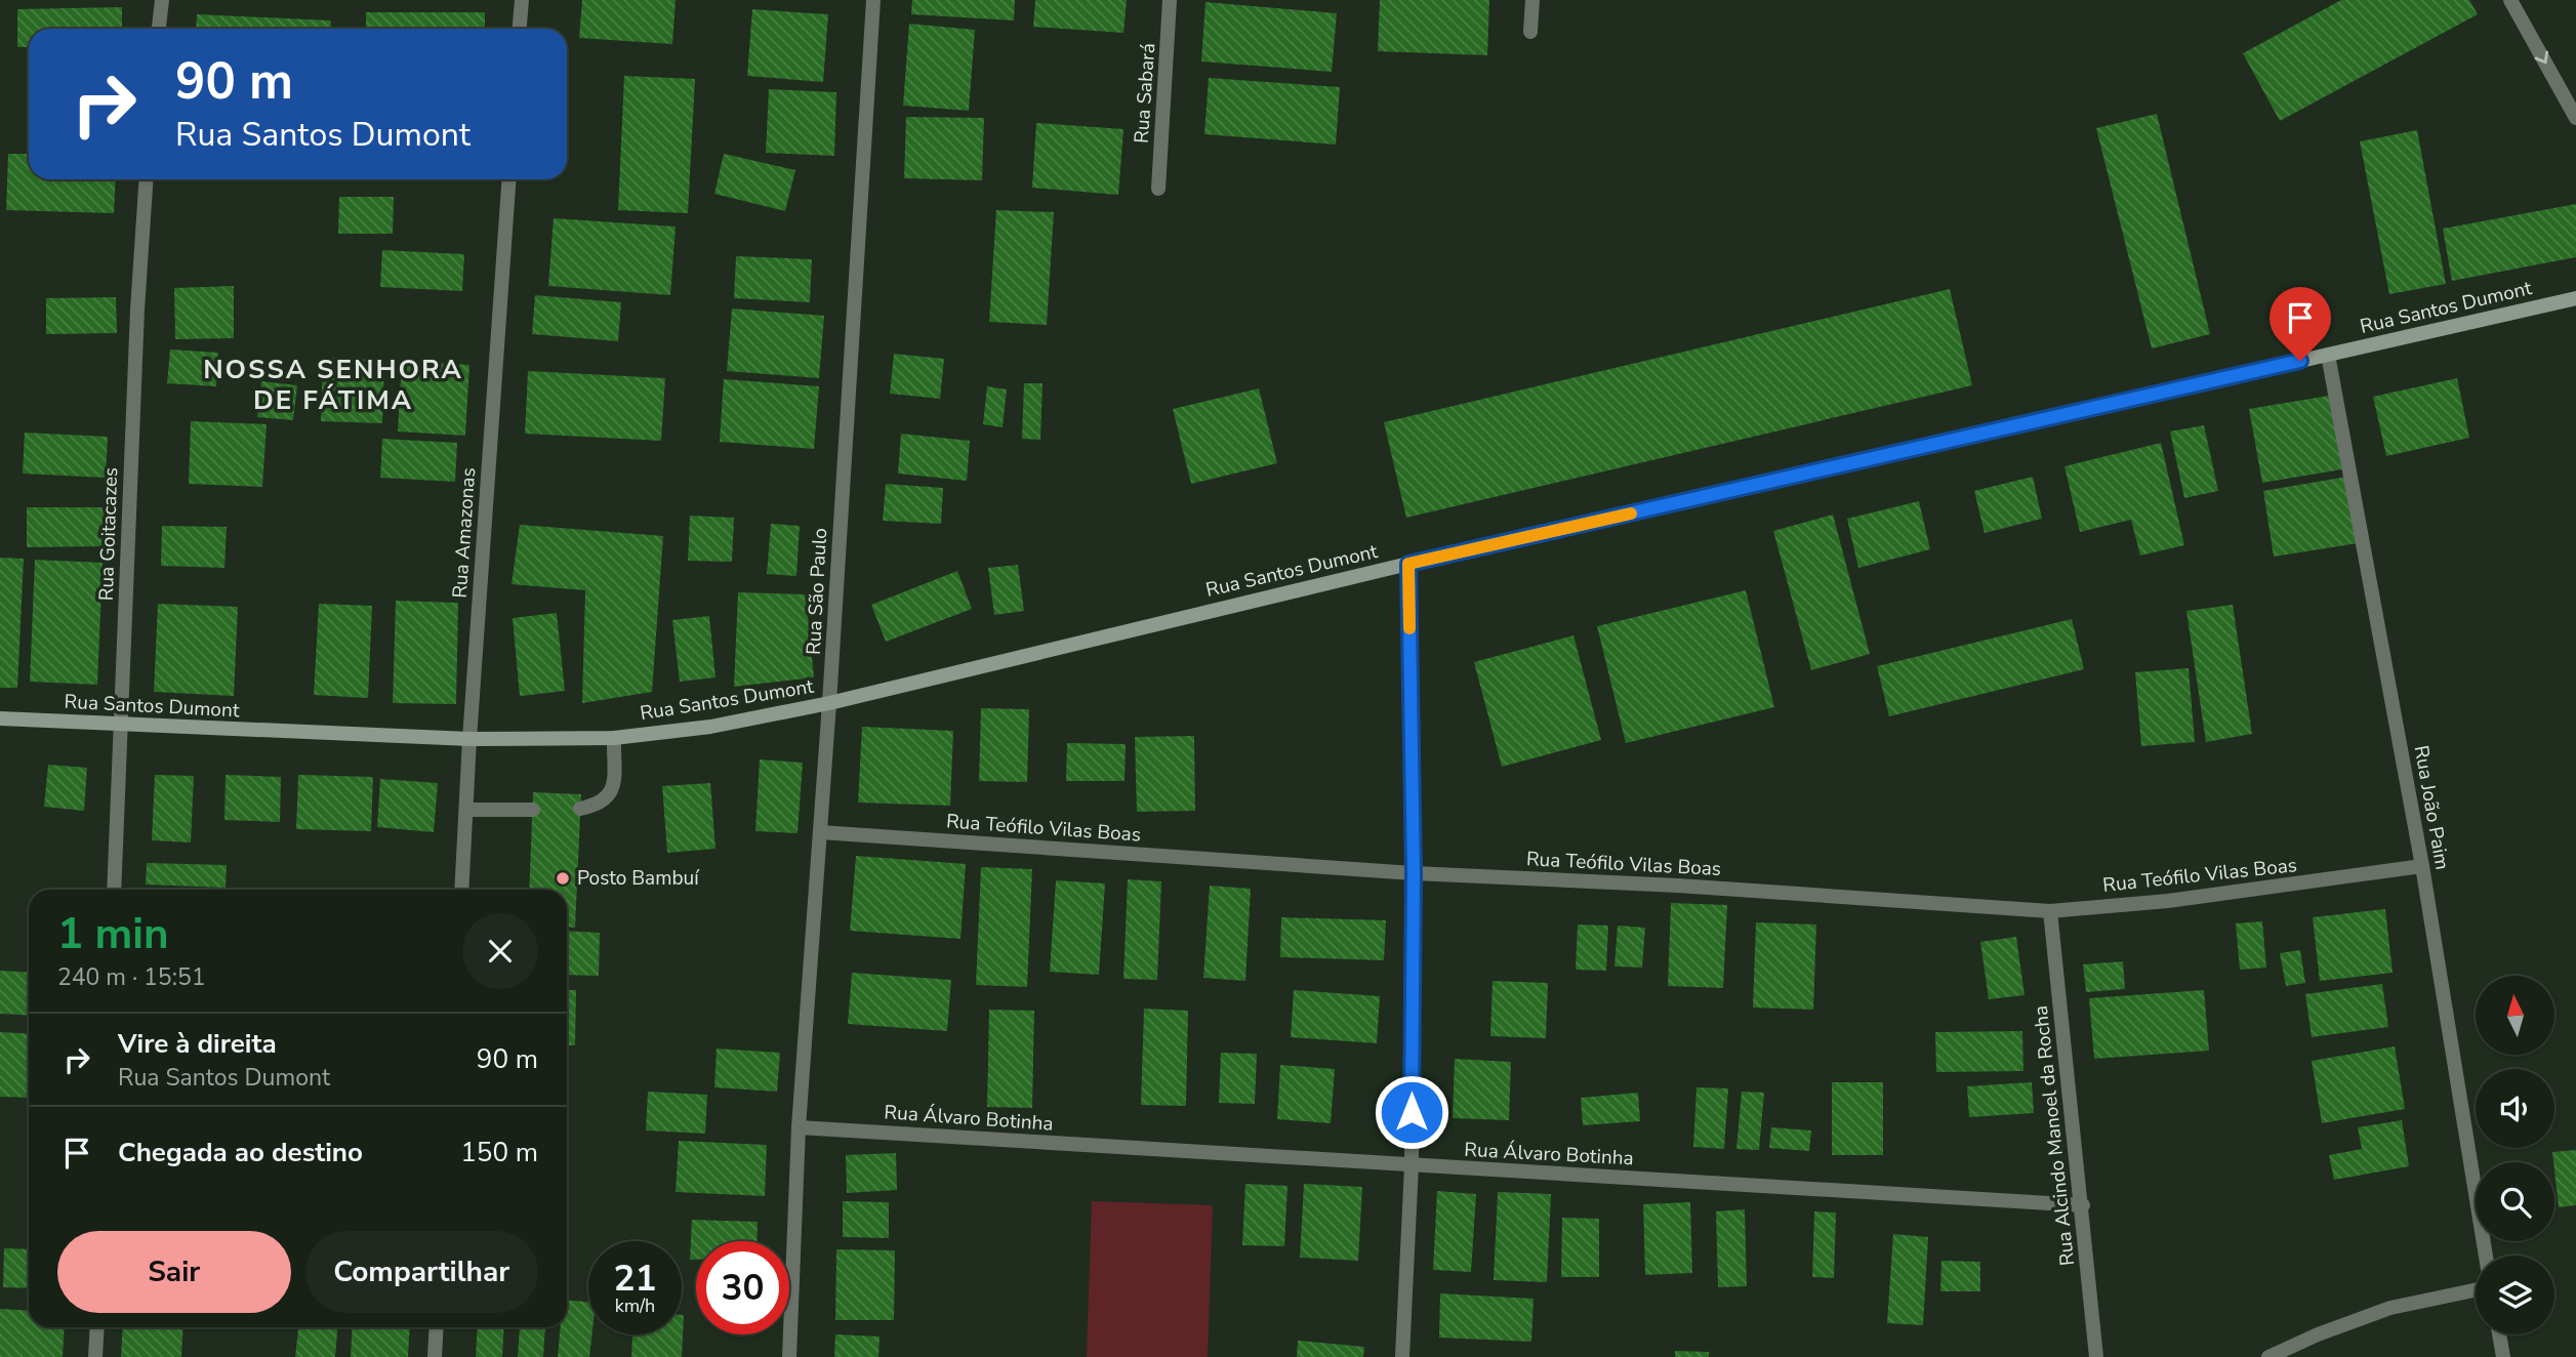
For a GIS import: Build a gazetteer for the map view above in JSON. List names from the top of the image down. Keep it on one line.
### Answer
{"streets":{"main road":["Rua Santos Dumont"],"street":["Rua Sabará","Rua Amazonas","Rua Goitacazes","Rua São Paulo","Rua João Paim","Rua Teófilo Vilas Boas","Rua Álvaro Botinha","Rua Alcindo Manoel da Rocha"]},"crossings":[["Rua Santos Dumont","Rua Amazonas"],["Rua Santos Dumont","Rua Goitacazes"],["Rua Santos Dumont","Rua São Paulo"],["Rua Santos Dumont","Rua João Paim"],["Rua São Paulo","Rua Teófilo Vilas Boas"],["Rua São Paulo","Rua Álvaro Botinha"],["Rua João Paim","Rua Teófilo Vilas Boas"],["Rua Teófilo Vilas Boas","Rua Alcindo Manoel da Rocha"],["Rua Álvaro Botinha","Rua Alcindo Manoel da Rocha"]],"districts":["NOSSA SENHORA DE FÁTIMA"],"places":["Posto Bambuí"],"north":"top","page":{"turn":["90 m","Rua Santos Dumont"],"heading":["1 min","240 m · 15:51"],"list":[{"name":"Vire à direita","note":"Rua Santos Dumont","value":"90 m"},{"name":"Chegada ao destino","value":"150 m"}],"buttons":["Sair","Compartilhar"],"speed":"21 km/h","limit":"30"}}
